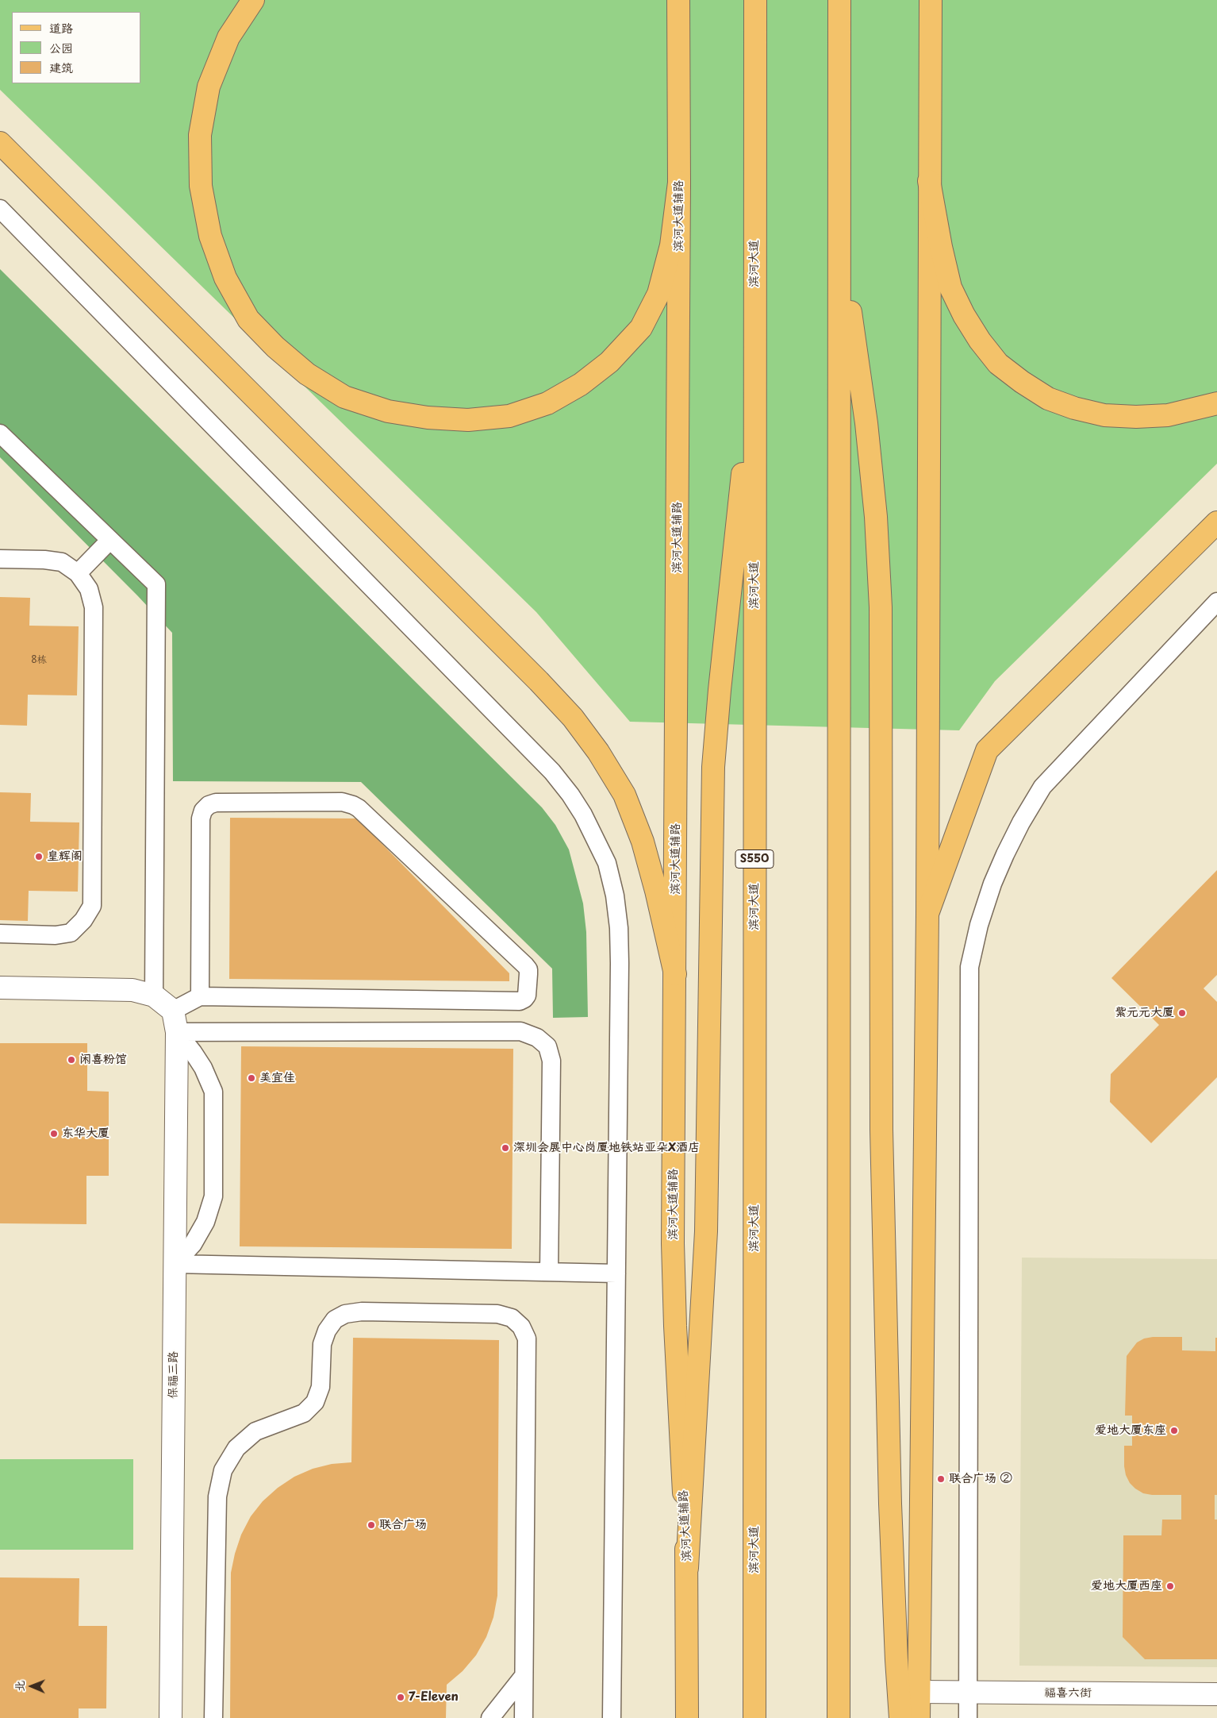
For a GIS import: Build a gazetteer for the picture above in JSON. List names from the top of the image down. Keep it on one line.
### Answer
{"streets":{"main road":["滨河大道辅路","滨河大道","S550"],"street":["保福三路","福喜六街"]},"places":["皇辉阁","紫元元大厦","闲喜粉馆","美宜佳","东华大厦","深圳会展中心岗厦地铁站亚朵X酒店","爱地大厦东座","联合广场 ②","联合广场","爱地大厦西座","7-Eleven"],"house_numbers":["8栋"],"legend":["道路","公园","建筑"],"north":"left"}
